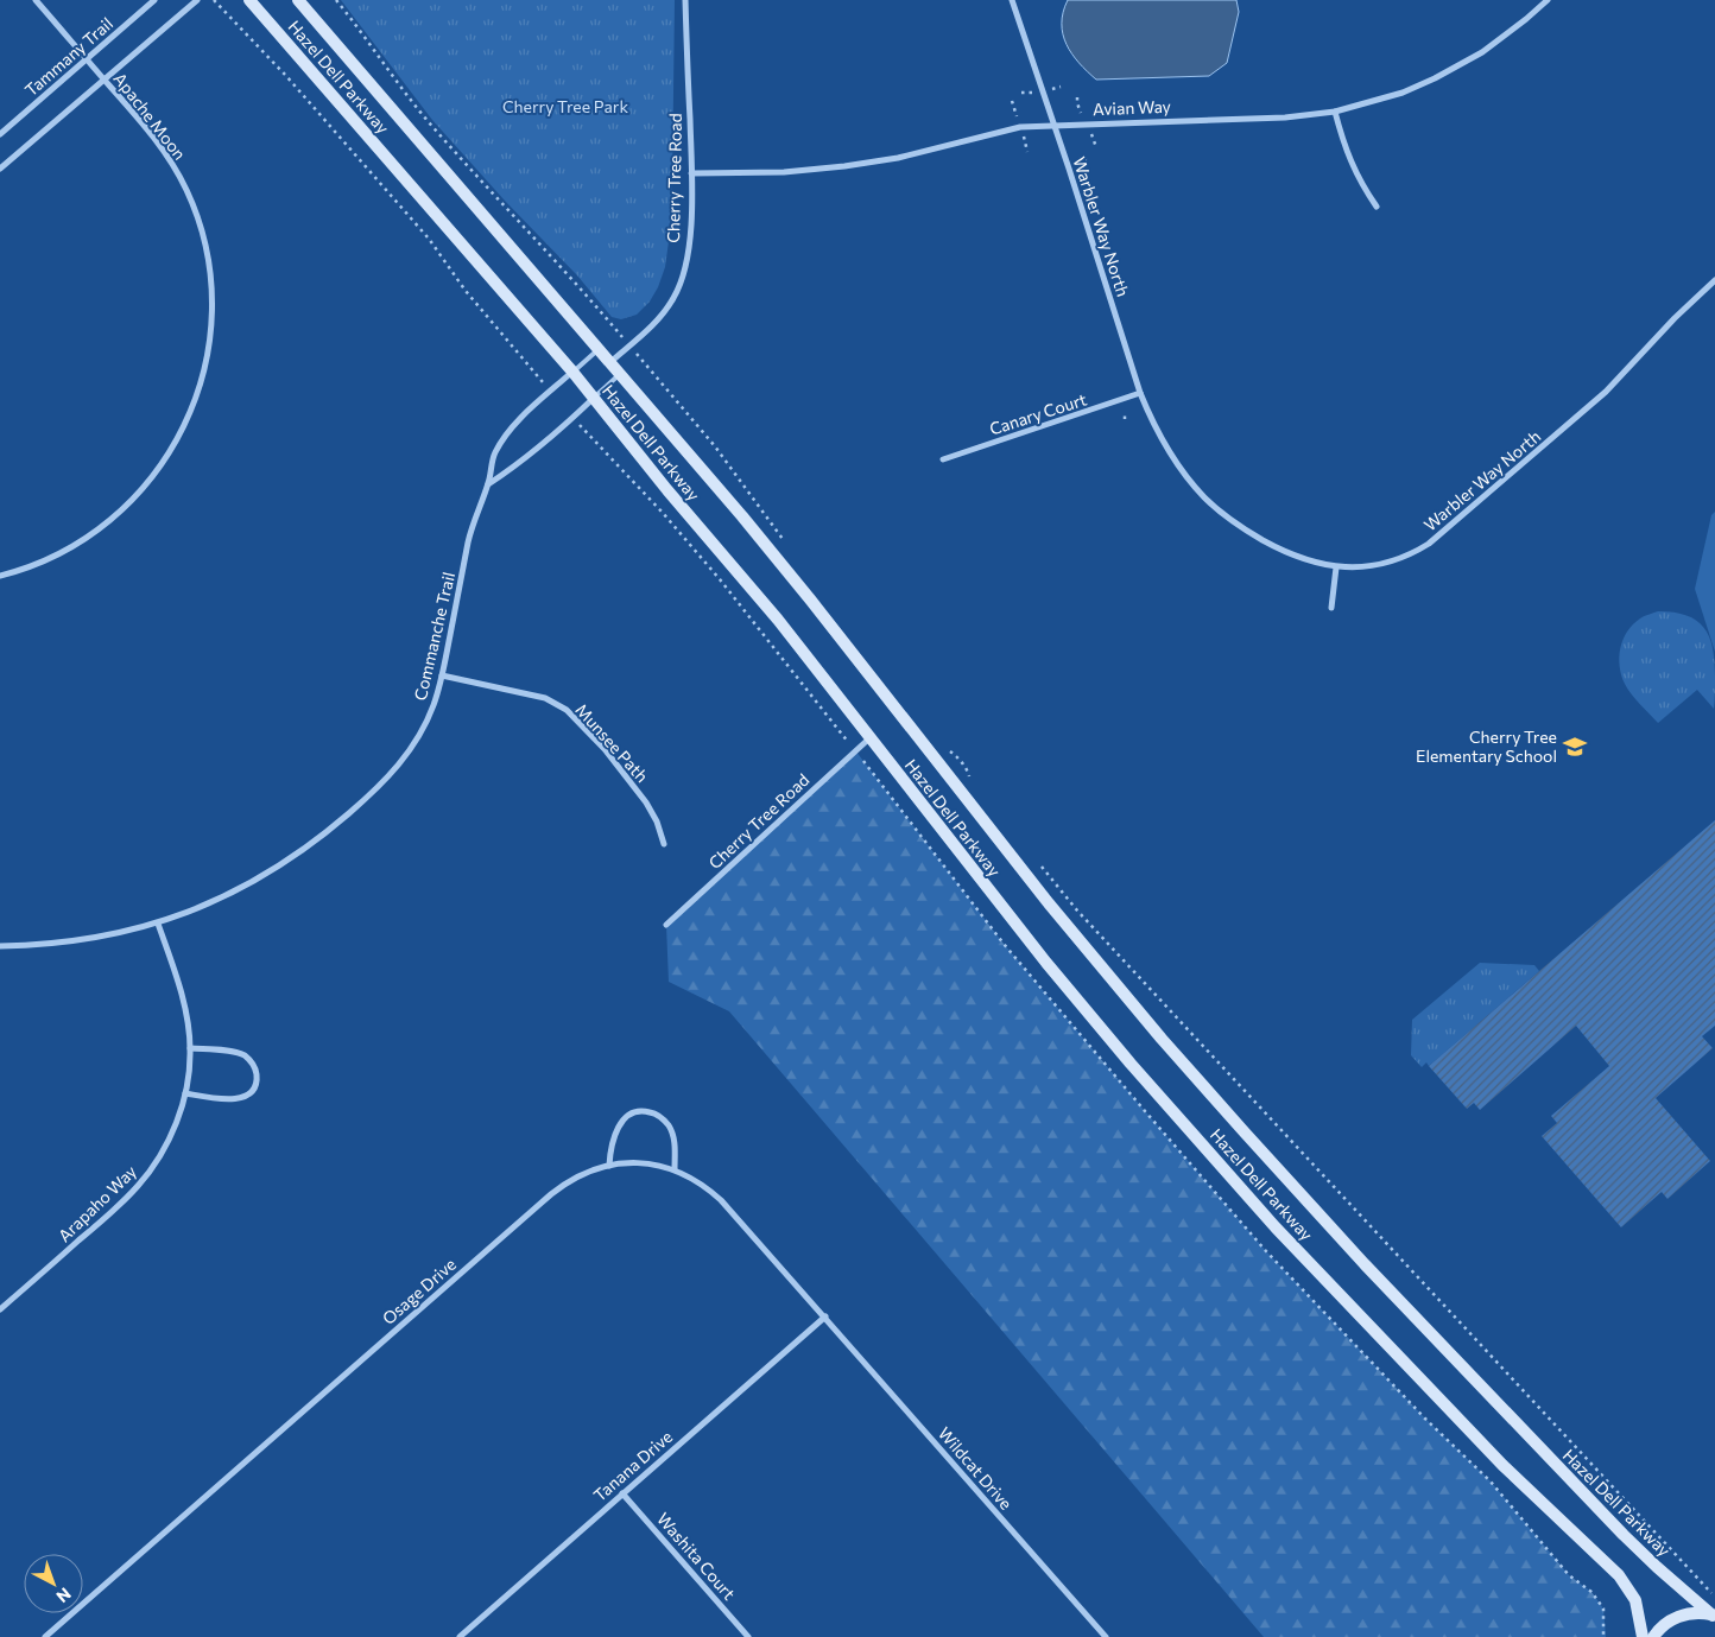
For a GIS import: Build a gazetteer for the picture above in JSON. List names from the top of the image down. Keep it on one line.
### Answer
{"streets":{"main road":["Hazel Dell Parkway"],"street":["Tammany Trail","Avian Way","Apache Moon","Cherry Tree Road","Warbler Way North","Canary Court","Commanche Trail","Munsee Path","Arapaho Way","Osage Drive","Tanana Drive","Wildcat Drive","Washita Court"]},"crossings":[["Tammany Trail","Apache Moon"],["Hazel Dell Parkway","Cherry Tree Road"],["Hazel Dell Parkway","Commanche Trail"],["Avian Way","Cherry Tree Road"],["Avian Way","Warbler Way North"],["Warbler Way North","Canary Court"],["Commanche Trail","Munsee Path"],["Commanche Trail","Arapaho Way"],["Osage Drive","Tanana Drive"],["Osage Drive","Wildcat Drive"],["Tanana Drive","Wildcat Drive"],["Tanana Drive","Washita Court"]],"parks":["Cherry Tree Park"],"places":{"school or university":["Cherry Tree Elementary School"]},"north":"bottom right"}
